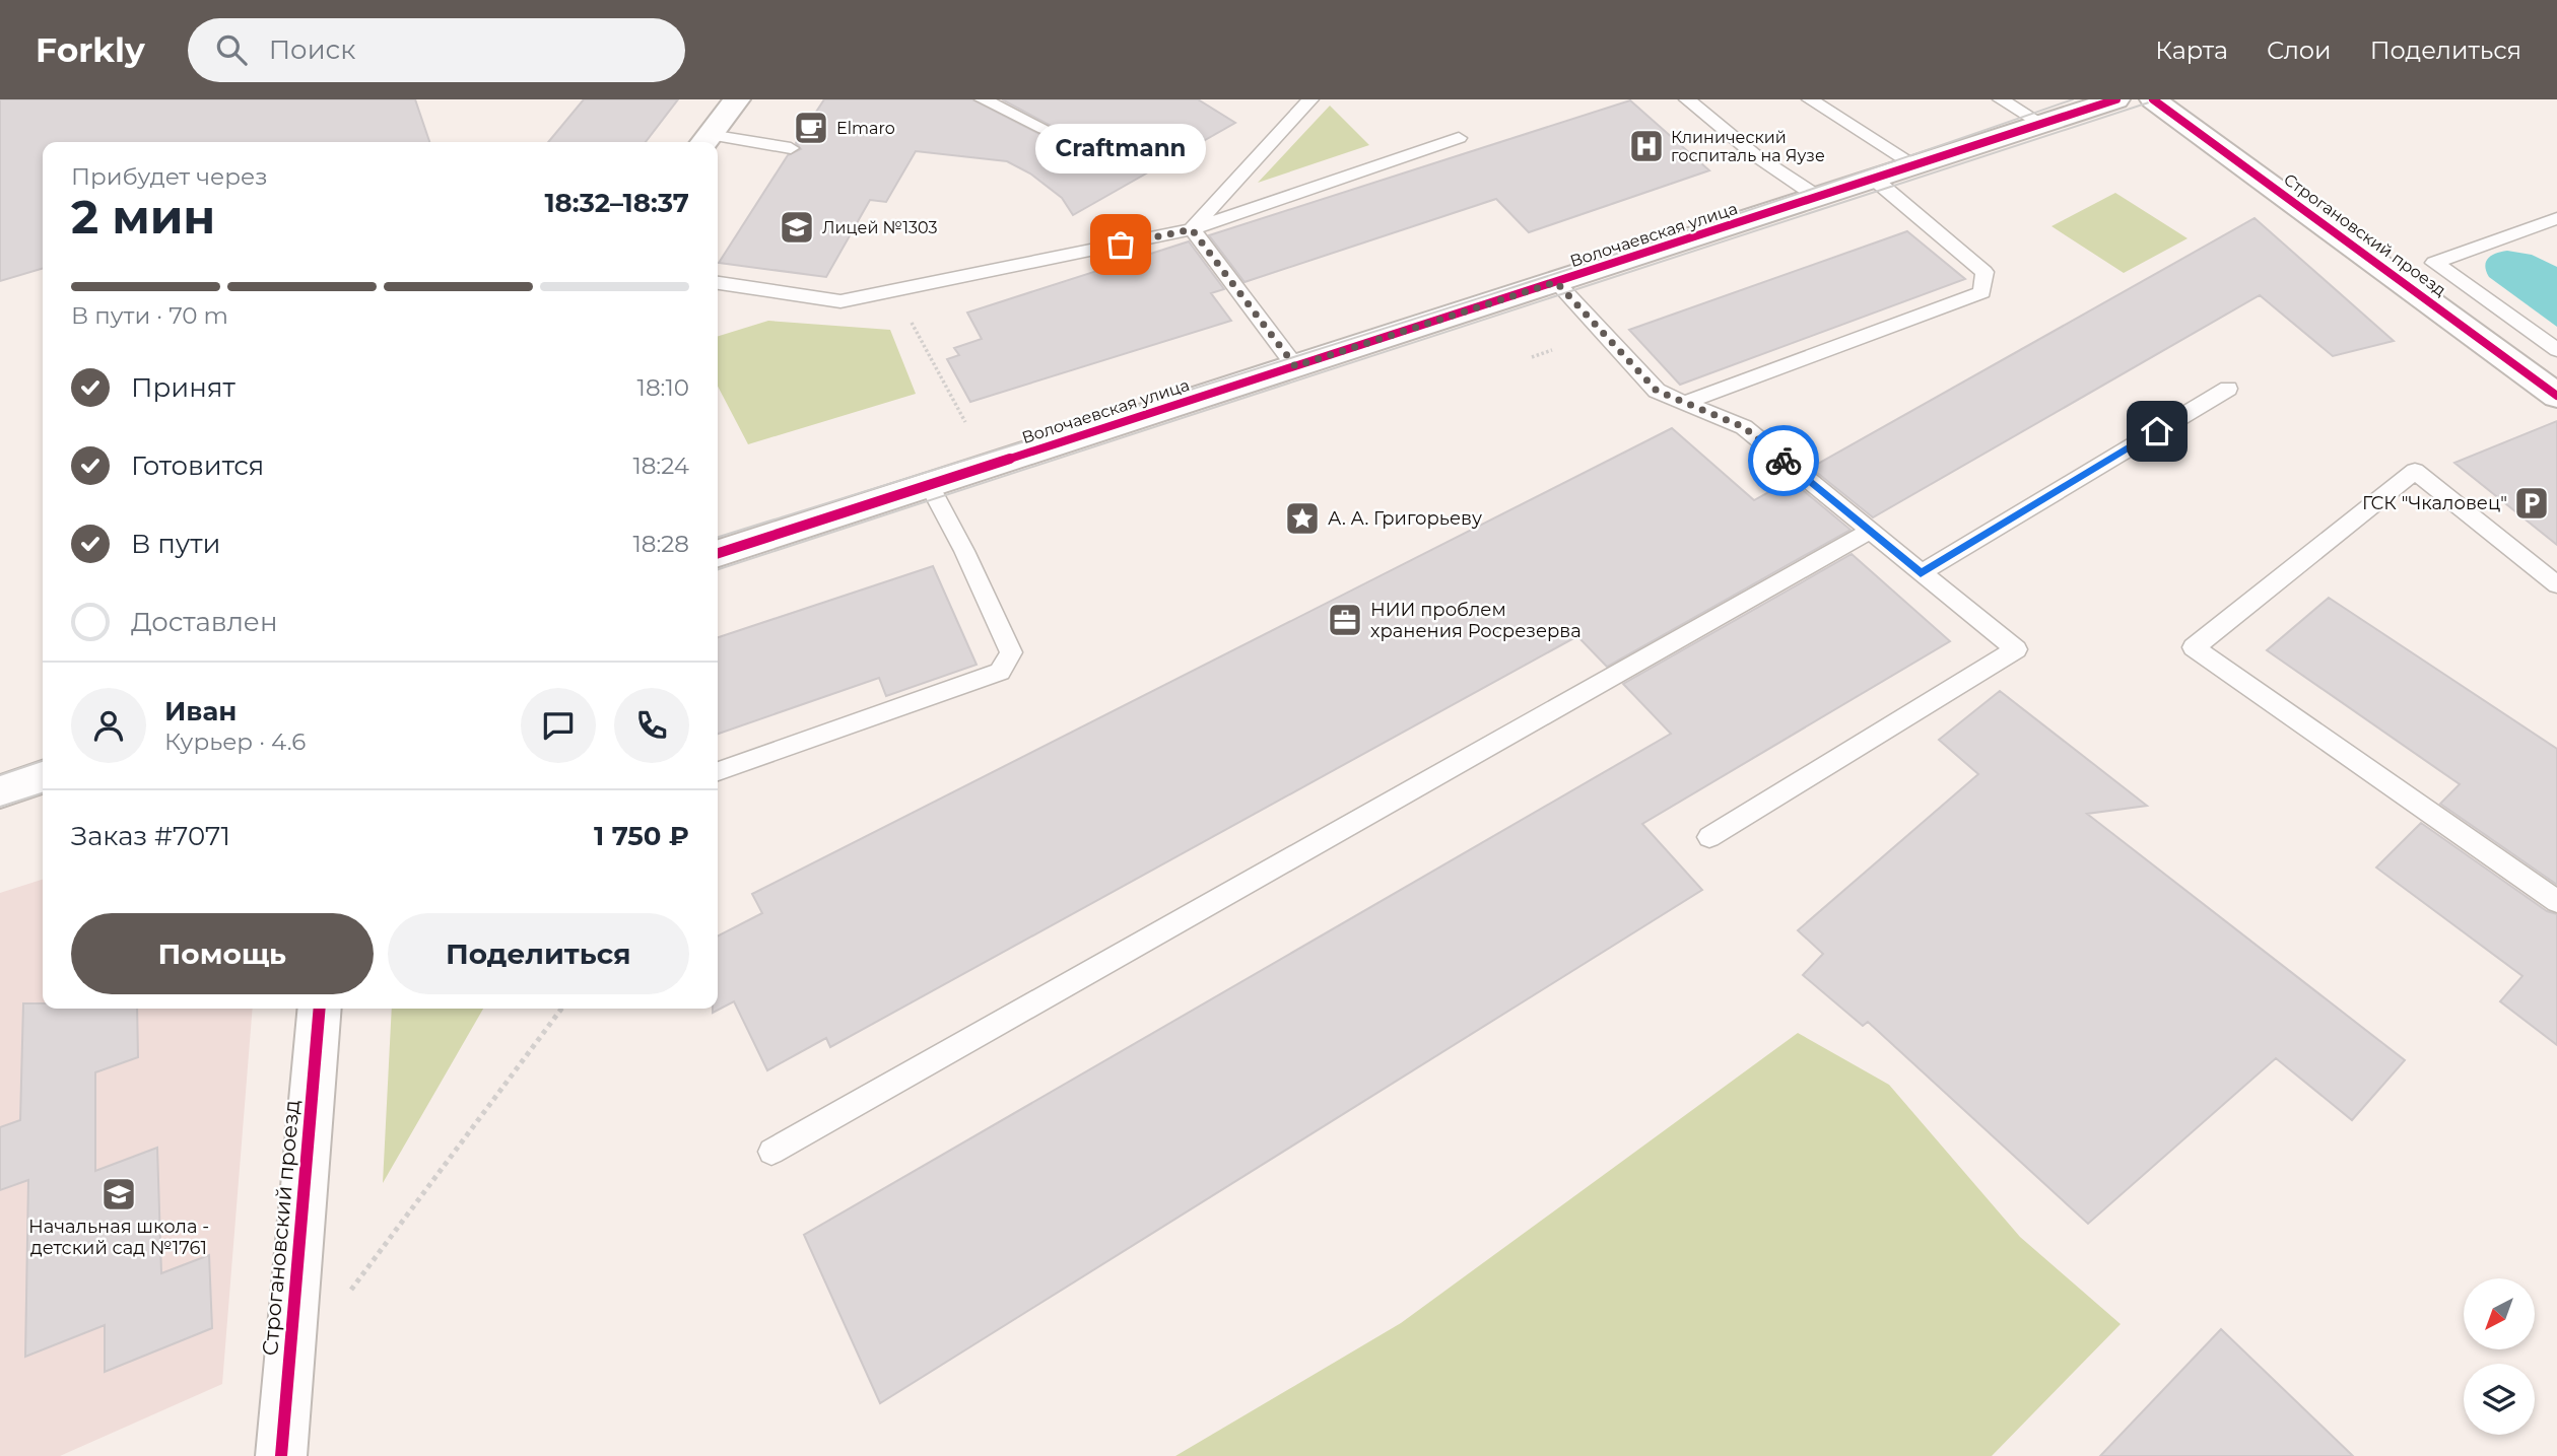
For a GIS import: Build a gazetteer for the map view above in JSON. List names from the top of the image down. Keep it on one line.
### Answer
{"streets":{"street":["Волочаевская улица","Строгановский проезд"]},"places":{"cafe":["Elmaro"],"hospital":["Клинический госпиталь на Яузе"],"school or university":["Лицей №1303","Начальная школа - детский сад №1761"],"other":["Craftmann"],"parking":["ГСК \"Чкаловец\""],"place":["А. А. Григорьеву"],"office":["НИИ проблем хранения Росрезерва"]},"north":"bottom left","page":{"header":"Forkly","search":"Поиск","nav":["Карта","Слои","Поделиться"],"bubble":"Craftmann","heading":["2 мин","Прибудет через","18:32–18:37"],"panel":["Иван","Курьер · 4.6","Заказ #7071","1 750 ₽"],"bar":"В пути · 70 m","list":[["Принят","18:10"],["Готовится","18:24"],["В пути","18:28"],"Доставлен"],"buttons":["Помощь","Поделиться"]}}
